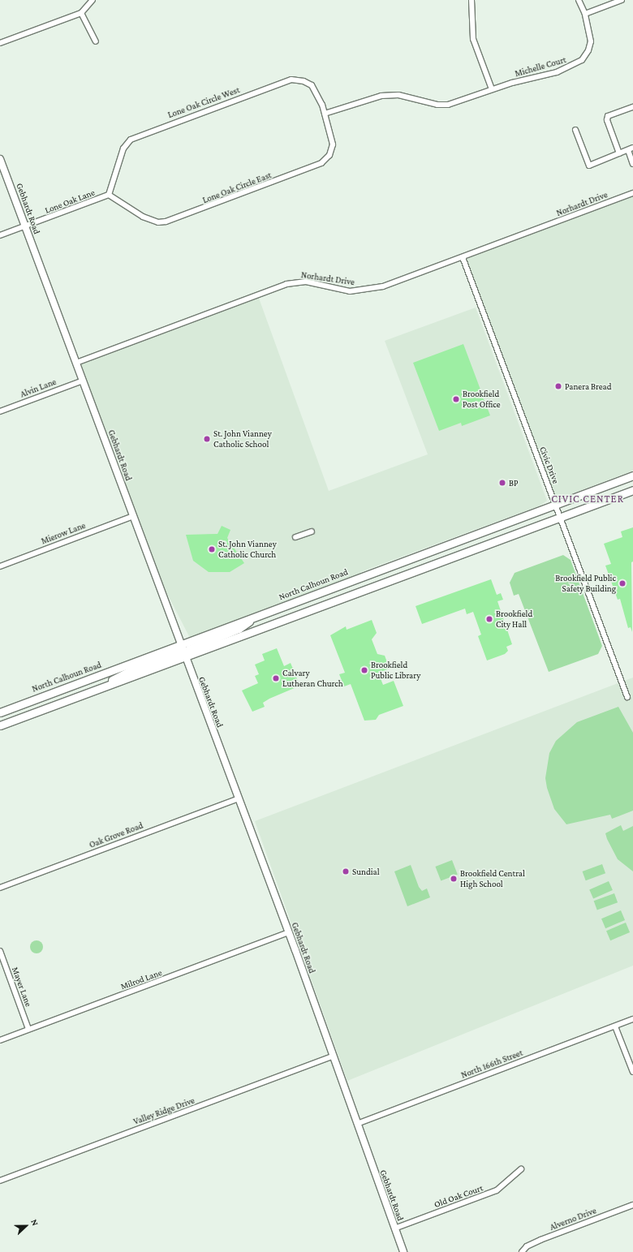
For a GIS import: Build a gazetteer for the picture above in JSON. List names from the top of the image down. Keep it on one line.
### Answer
{"streets":{"main road":["North Calhoun Road"],"street":["Michelle Court","Lone Oak Circle West","Lone Oak Circle East","Lone Oak Lane","Norhardt Drive","Gebhardt Road","Alvin Lane","Civic Drive","Mierow Lane","Oak Grove Road","Milrod Lane","Mayer Lane","North 166th Street","Valley Ridge Drive","Old Oak Court","Alverno Drive"]},"crossings":[["Michelle Court","Lone Oak Circle West"],["Michelle Court","Lone Oak Circle East"],["Lone Oak Circle West","Lone Oak Circle East"],["Lone Oak Circle West","Lone Oak Lane"],["Lone Oak Circle East","Lone Oak Lane"],["Lone Oak Lane","Gebhardt Road"],["Norhardt Drive","Gebhardt Road"],["Norhardt Drive","Civic Drive"],["Gebhardt Road","Alvin Lane"],["Gebhardt Road","Mierow Lane"],["Gebhardt Road","North Calhoun Road"],["Gebhardt Road","Oak Grove Road"],["Gebhardt Road","Milrod Lane"],["Gebhardt Road","North 166th Street"],["Gebhardt Road","Valley Ridge Drive"],["Gebhardt Road","Old Oak Court"],["Civic Drive","North Calhoun Road"],["Milrod Lane","Mayer Lane"]],"districts":["CIVIC CENTER"],"places":["Panera Bread","Brookfield Post Office","St. John Vianney Catholic School","BP","St. John Vianney Catholic Church","Brookfield Public Safety Building","Brookfield City Hall","Brookfield Public Library","Calvary Lutheran Church","Sundial","Brookfield Central High School"],"north":"right"}
